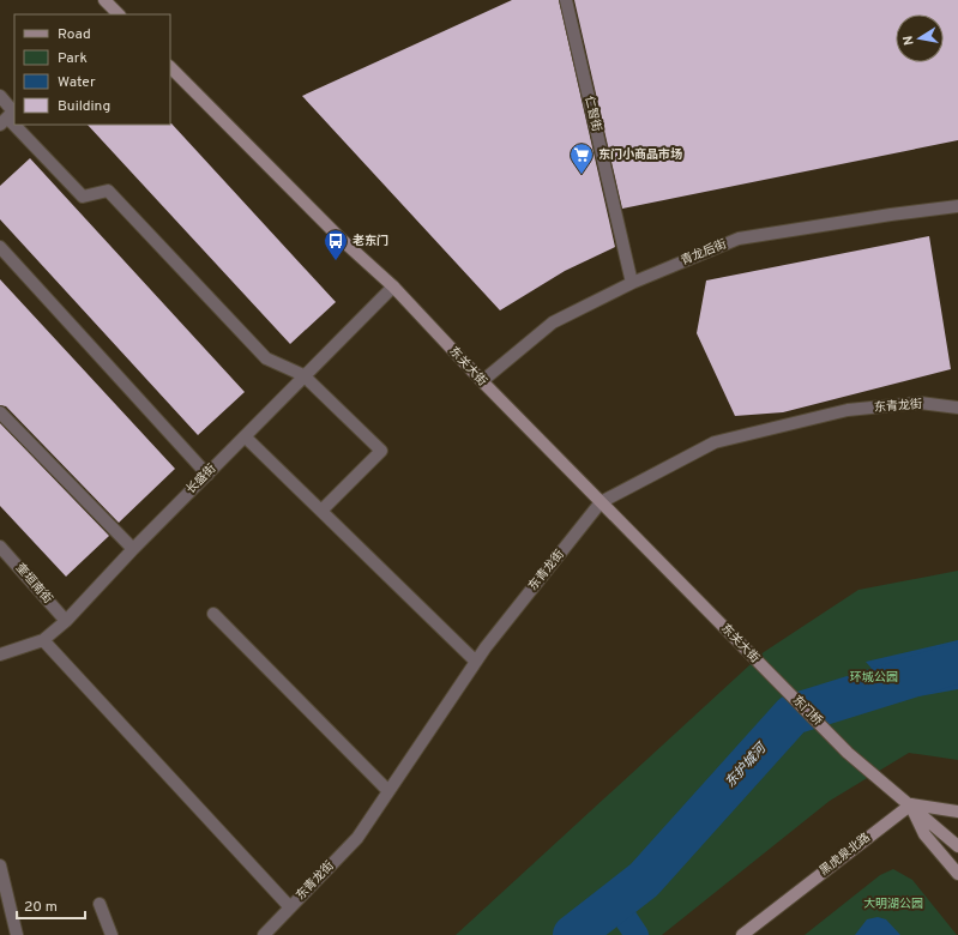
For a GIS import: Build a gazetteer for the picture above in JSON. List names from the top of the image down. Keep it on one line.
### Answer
{"streets":{"main road":["东关大街","东门桥","黑虎泉北路"],"street":["仁智街","青龙后街","东青龙街","长盛街","奎垣南街"]},"crossings":[["仁智街","青龙后街"],["青龙后街","东关大街"],["东关大街","东青龙街"],["东关大街","长盛街"],["东关大街","东门桥"],["长盛街","奎垣南街"],["东门桥","黑虎泉北路"]],"water":["东护城河"],"parks":["环城公园","大明湖公园"],"places":{"supermarket":["东门小商品市场"],"bus stop":["老东门"]},"legend":["Road","Park","Water","Building"],"scale_bar":"20 m","north":"left"}
